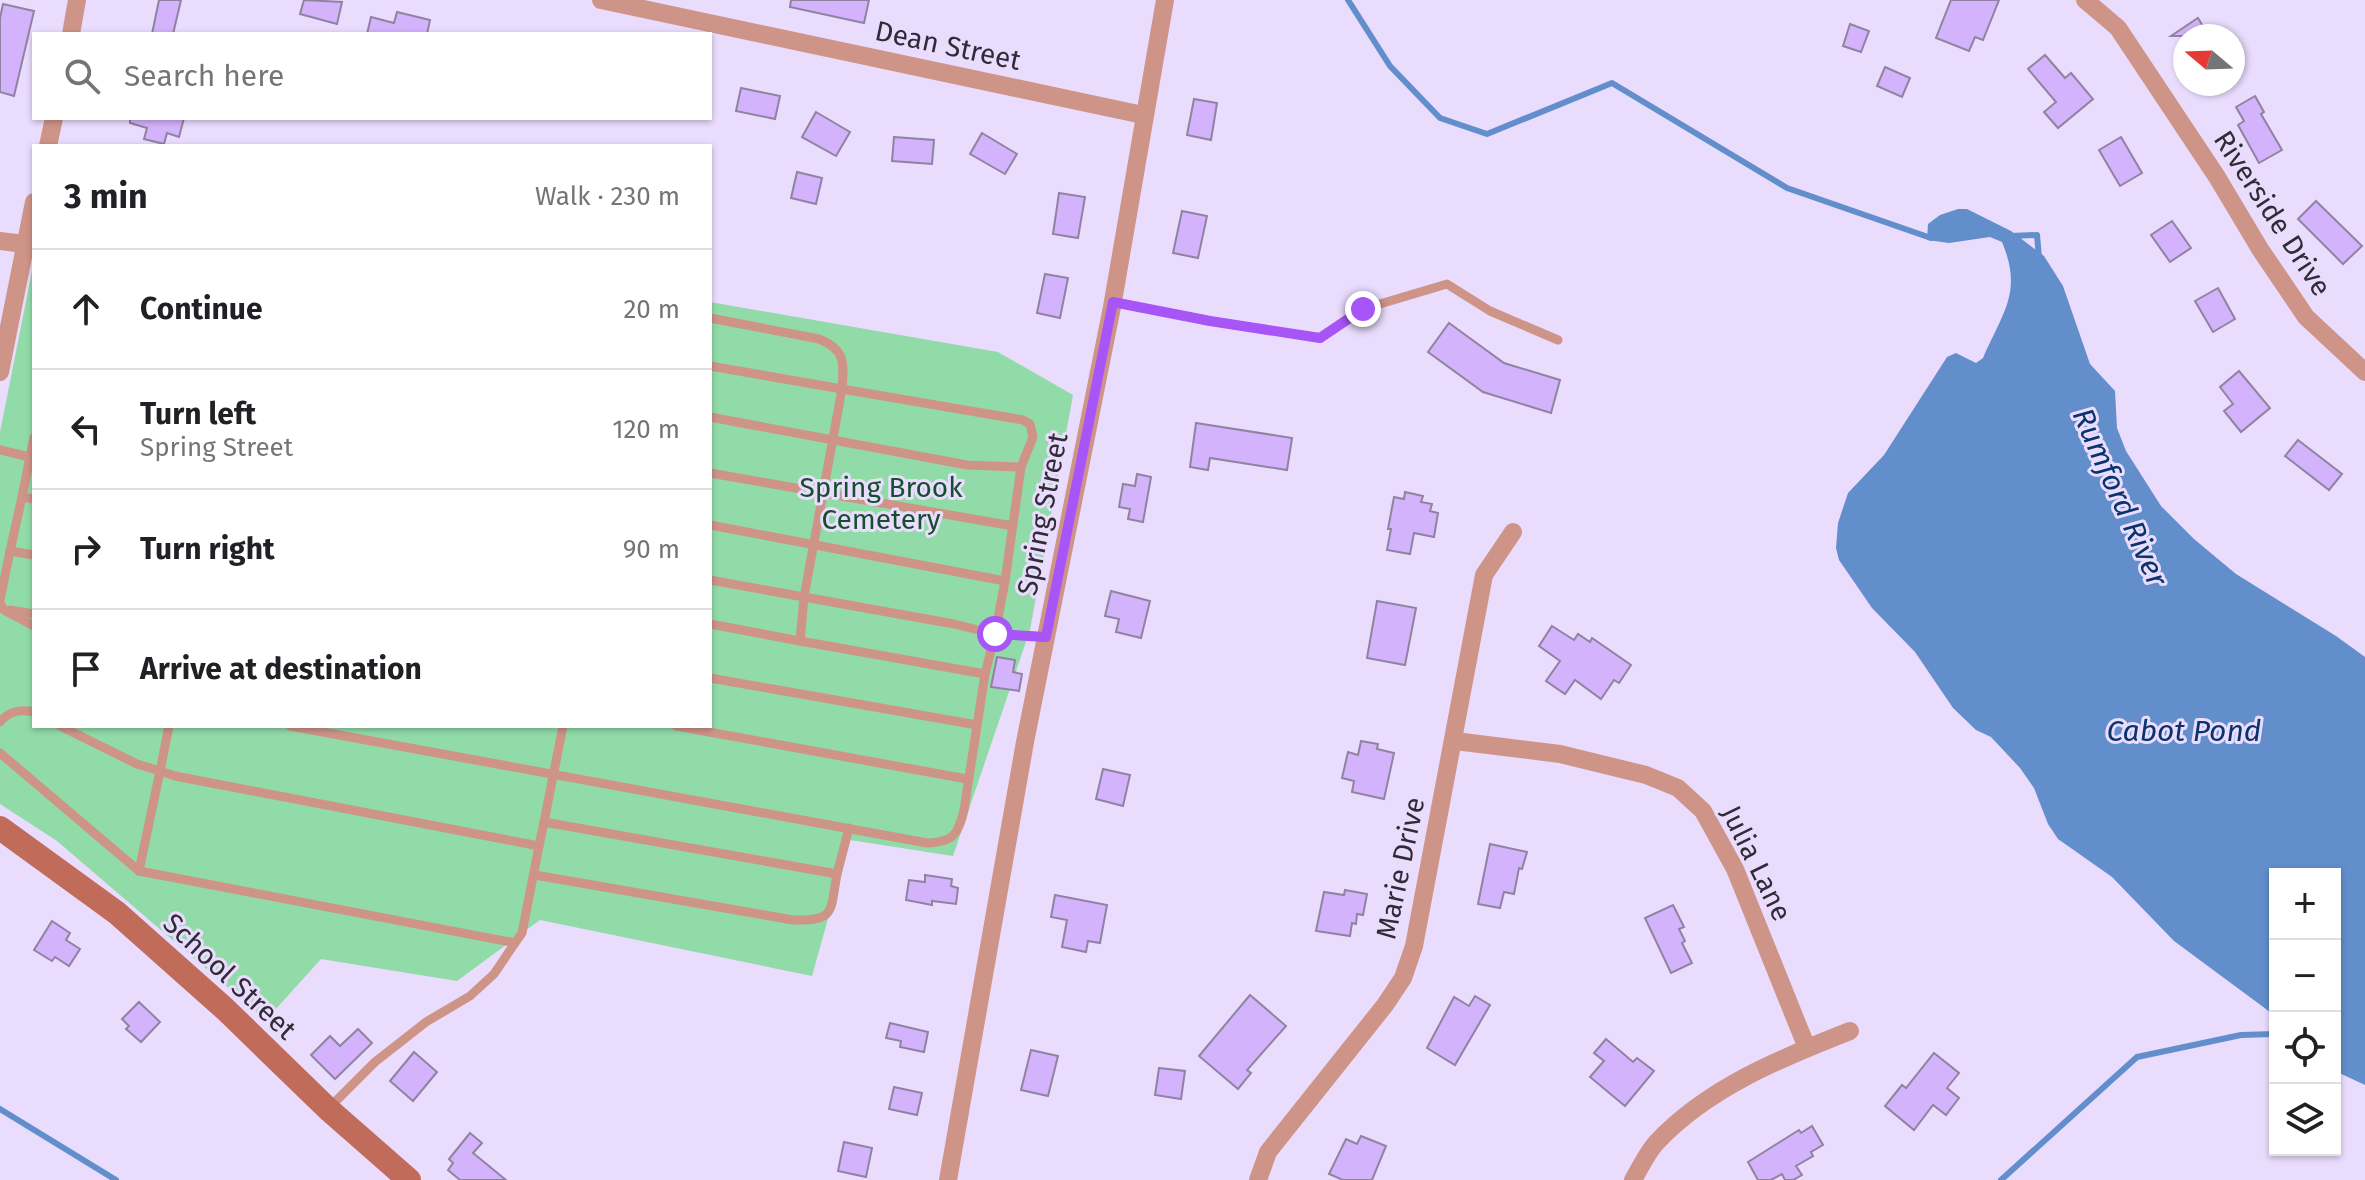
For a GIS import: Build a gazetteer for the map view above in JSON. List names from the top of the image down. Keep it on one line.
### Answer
{"streets":{"main road":["School Street"],"street":["Dean Street","Riverside Drive","Spring Street","Julia Lane","Marie Drive"]},"crossings":[["Dean Street","Spring Street"],["Julia Lane","Marie Drive"]],"water":["Rumford River","Cabot Pond"],"parks":["Spring Brook Cemetery"],"north":"left","page":{"search":"Search here","heading":["3 min","Walk · 230 m"],"list":[["Continue","20 m"],["Turn left","Spring Street","120 m"],["Turn right","90 m"],"Arrive at destination"],"map_buttons":["+","−"]}}
